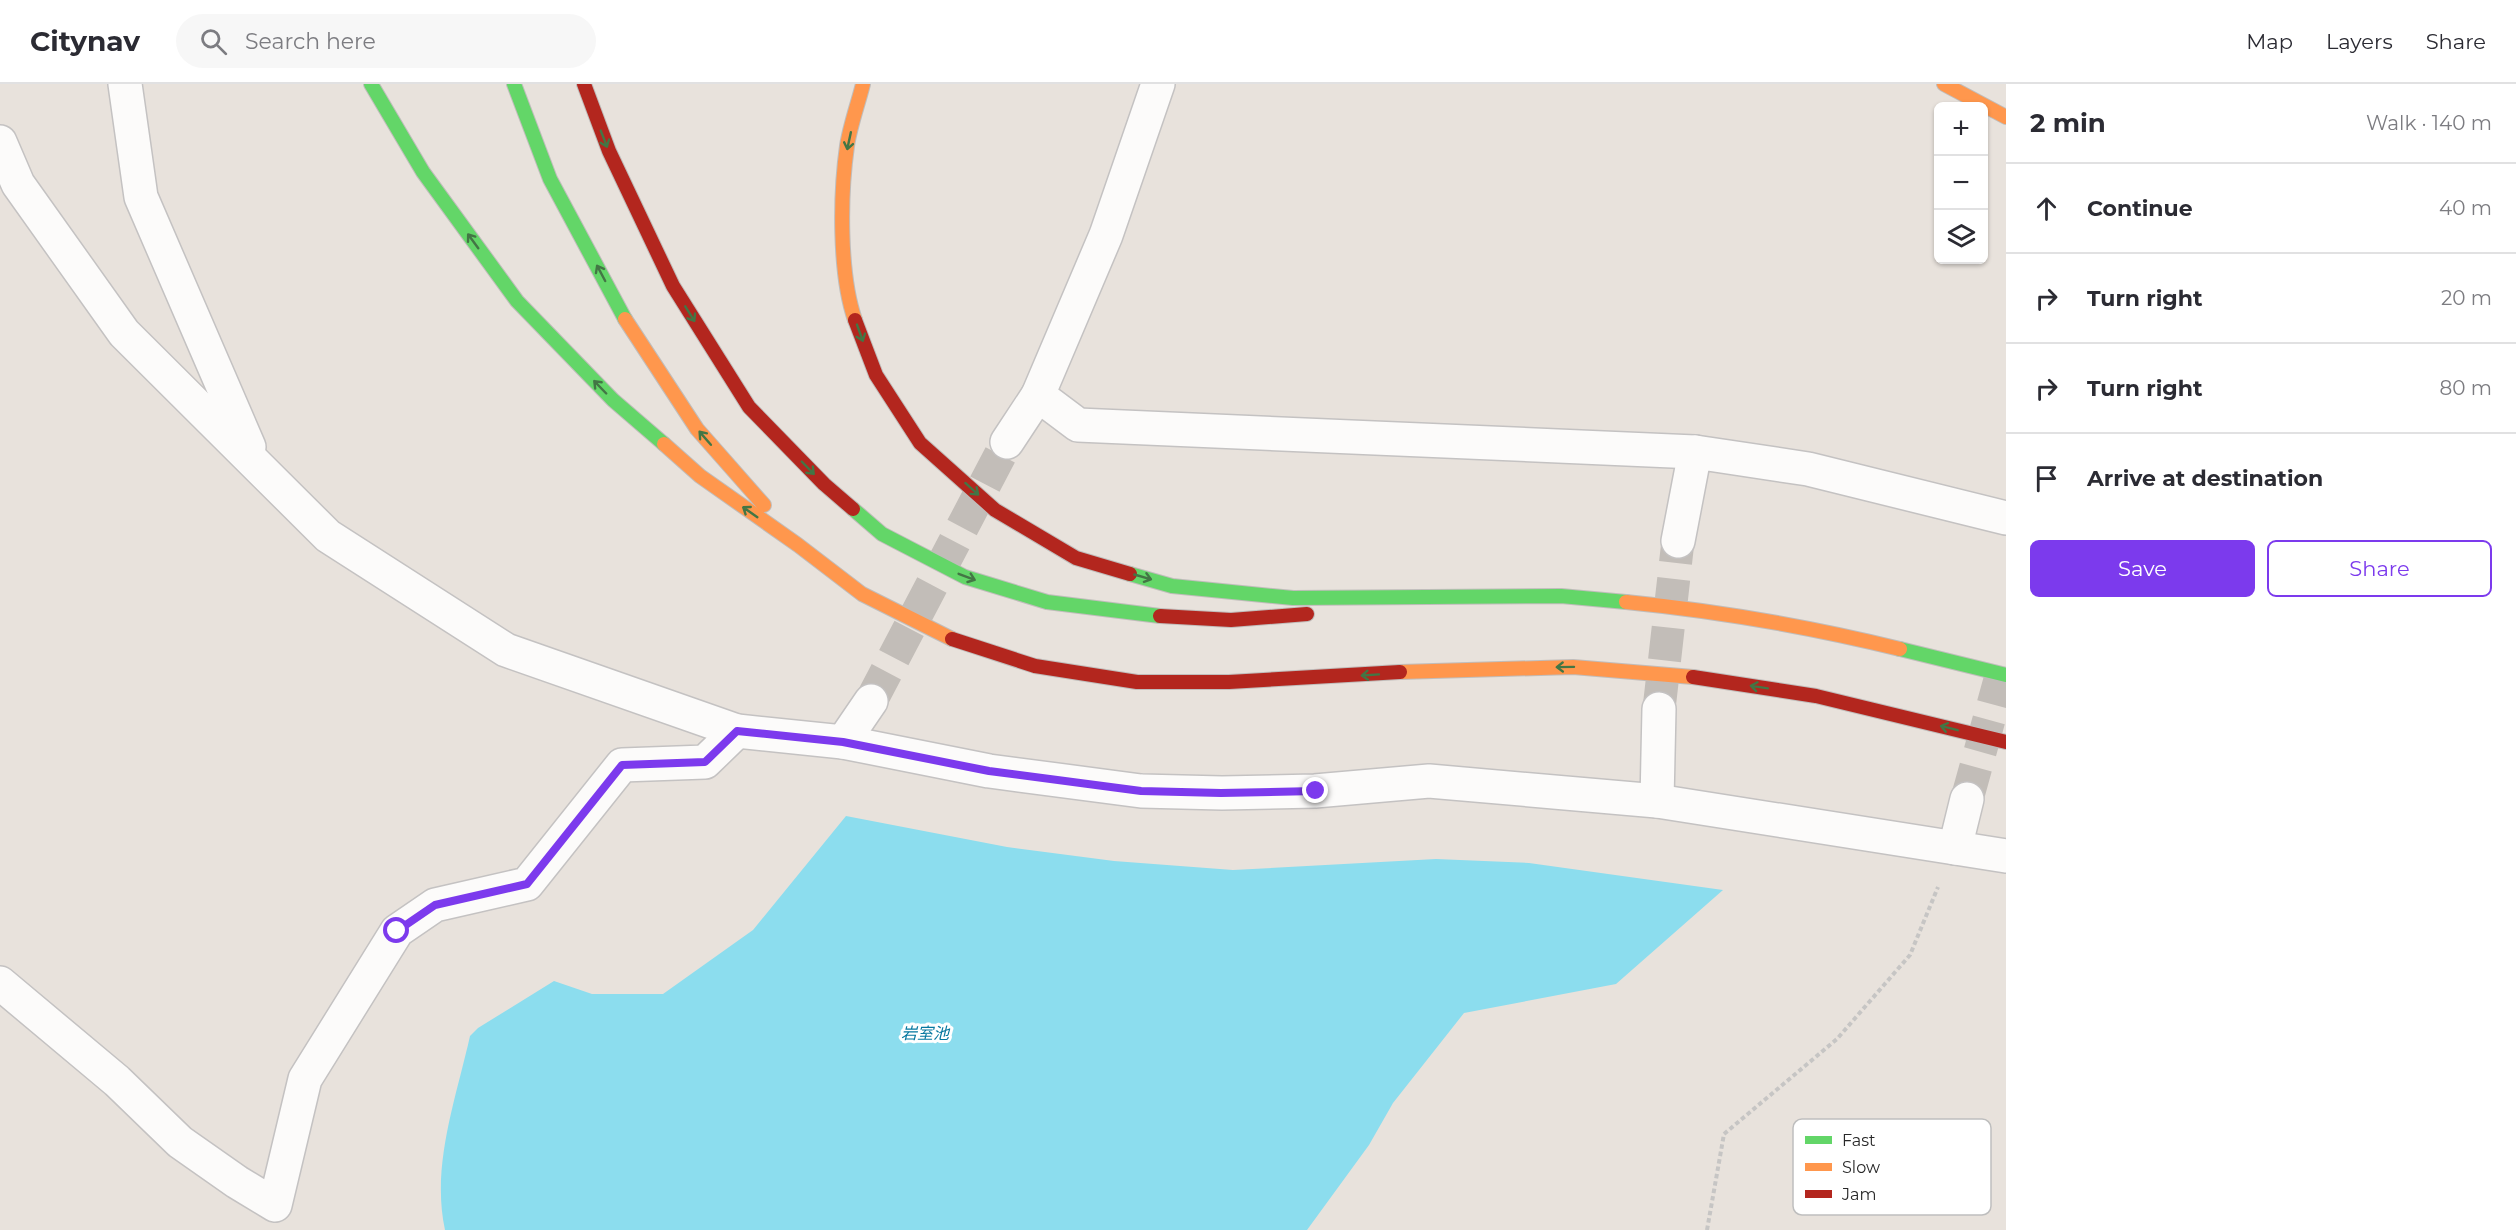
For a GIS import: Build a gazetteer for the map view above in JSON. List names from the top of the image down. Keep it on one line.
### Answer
{"water":["岩室池"],"legend":["Fast","Slow","Jam"],"page":{"header":"Citynav","search":"Search here","nav":["Map","Layers","Share"],"heading":["2 min","Walk · 140 m"],"map_buttons":["+","−"],"list":[["Continue","40 m"],["Turn right","20 m"],["Turn right","80 m"],"Arrive at destination"],"buttons":["Save","Share"]}}
